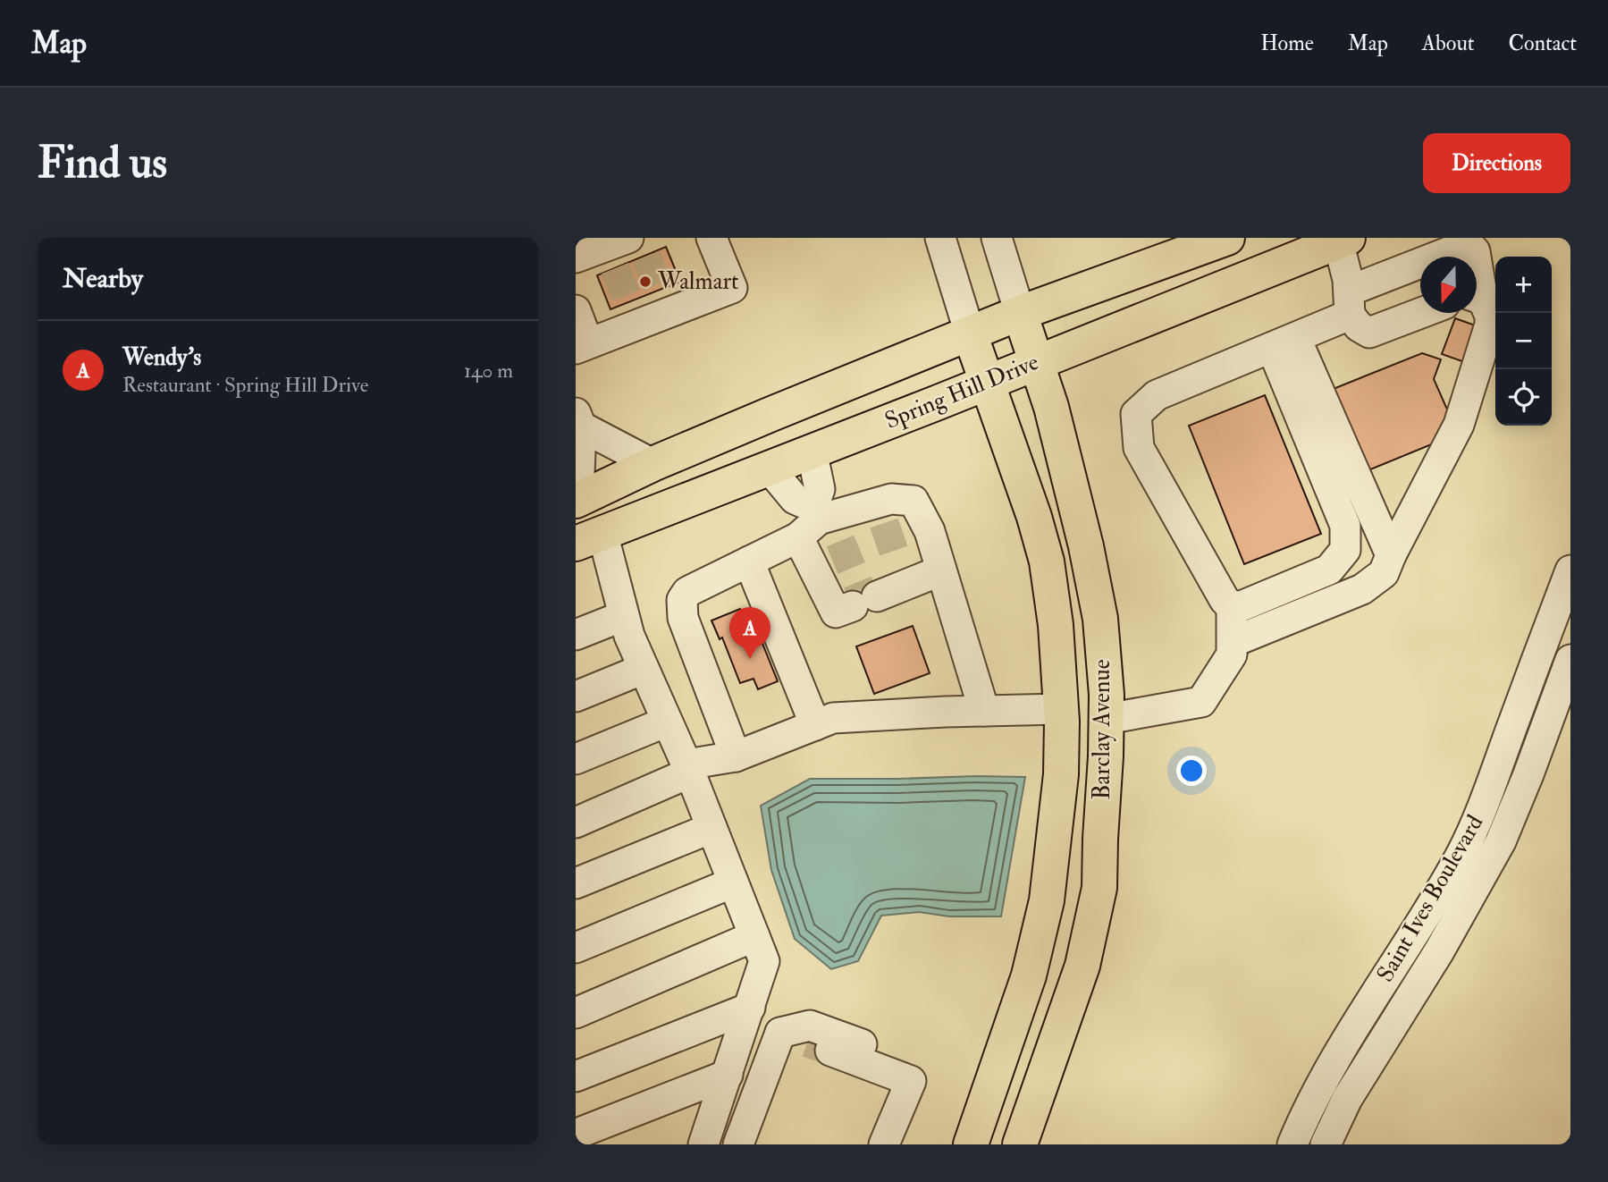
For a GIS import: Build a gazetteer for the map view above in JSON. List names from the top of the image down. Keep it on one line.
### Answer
{"streets":{"main road":["Spring Hill Drive","Barclay Avenue"],"street":["Saint Ives Boulevard"]},"crossings":[["Spring Hill Drive","Barclay Avenue"]],"places":["Walmart"],"north":"bottom","page":{"header":"Map","nav":["Home","Map","About","Contact"],"buttons":"Directions","title":"Find us","heading":"Nearby","map_buttons":["+","−"],"list":[{"mark":"A","name":"Wendy's","note":"Restaurant · Spring Hill Drive","value":"140 m"}],"pins":"A"}}
